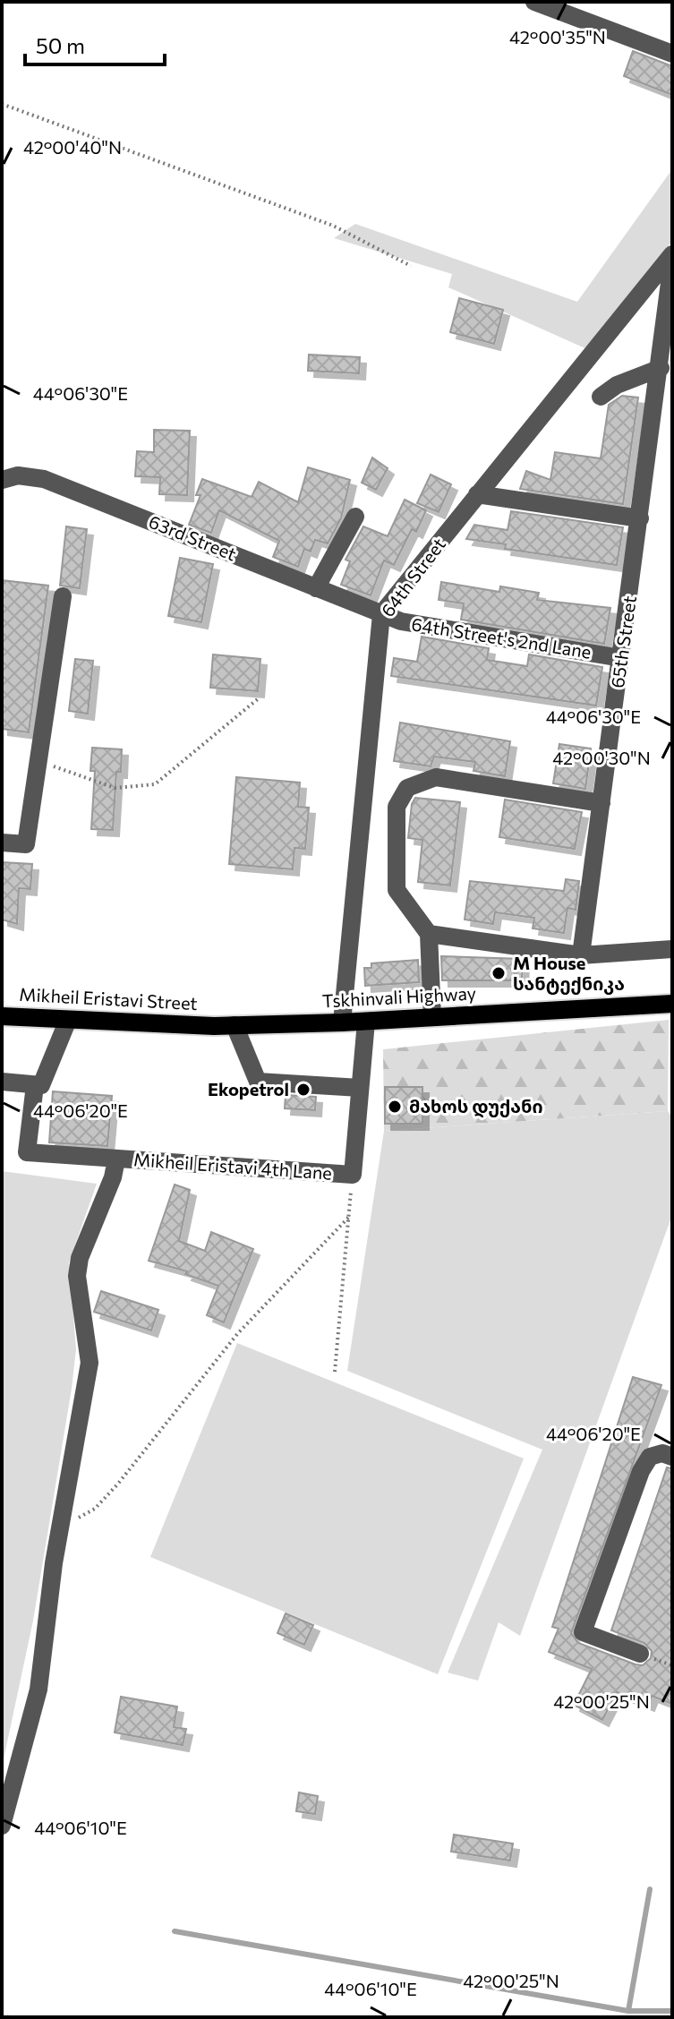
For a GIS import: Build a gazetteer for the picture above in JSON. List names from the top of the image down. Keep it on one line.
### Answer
{"streets":{"main road":["Tskhinvali Highway","Mikheil Eristavi Street"],"street":["63rd Street","64th Street","64th Street's 2nd Lane","65th Street","Mikheil Eristavi 4th Lane"]},"crossings":[["63rd Street","64th Street"],["63rd Street","64th Street's 2nd Lane"],["64th Street","64th Street's 2nd Lane"],["64th Street","Tskhinvali Highway"],["64th Street's 2nd Lane","65th Street"],["Tskhinvali Highway","Mikheil Eristavi Street"],["Tskhinvali Highway","Mikheil Eristavi 4th Lane"]],"places":["M House სანტექნიკა","Ekopetrol","მახოს დუქანი"],"scale_bar":"50 m","coordinates":["42°00'35\"N","42°00'40\"N","44°06'30\"E","42°00'30\"N","44°06'20\"E","42°00'25\"N","44°06'10\"E"]}
